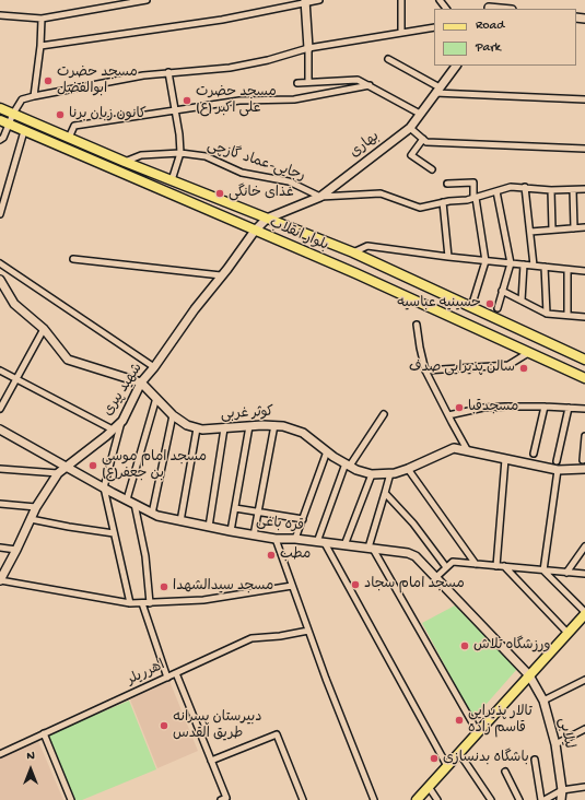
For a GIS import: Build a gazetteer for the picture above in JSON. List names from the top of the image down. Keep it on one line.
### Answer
{"streets":{"main road":["بلوار انقلاب"],"street":["بهاری","رجایی-عماد گازچی","شهید پیری","کوثر غربی","قره باغی","اهرریلر","لیلابی"]},"crossings":[["بهاری","رجایی-عماد گازچی"],["بهاری","بلوار انقلاب"],["بهاری","شهید پیری"],["رجایی-عماد گازچی","بلوار انقلاب"],["بلوار انقلاب","شهید پیری"],["شهید پیری","کوثر غربی"],["شهید پیری","قره باغی"],["قره باغی","لیلابی"]],"places":["مسجد حضرت ابوالفضل","مسجد حضرت علی اکبر (ع)","کانون زبان برنا","غذای خانگی","حسینیه عباسیه","سالن پذیرایی صدف","مسجدقبا","مسجد امام موسی بن جعفر(ع)","مطب","مسجد امام سجاد","مسجد سیدالشهدا","ورزشگاه تلاش","تالار پذیرایی قاسم زاده","دبیرستان پسرانه طریق القدس","باشگاه بدنسازی"],"legend":["Road","Park"],"north":"top"}
